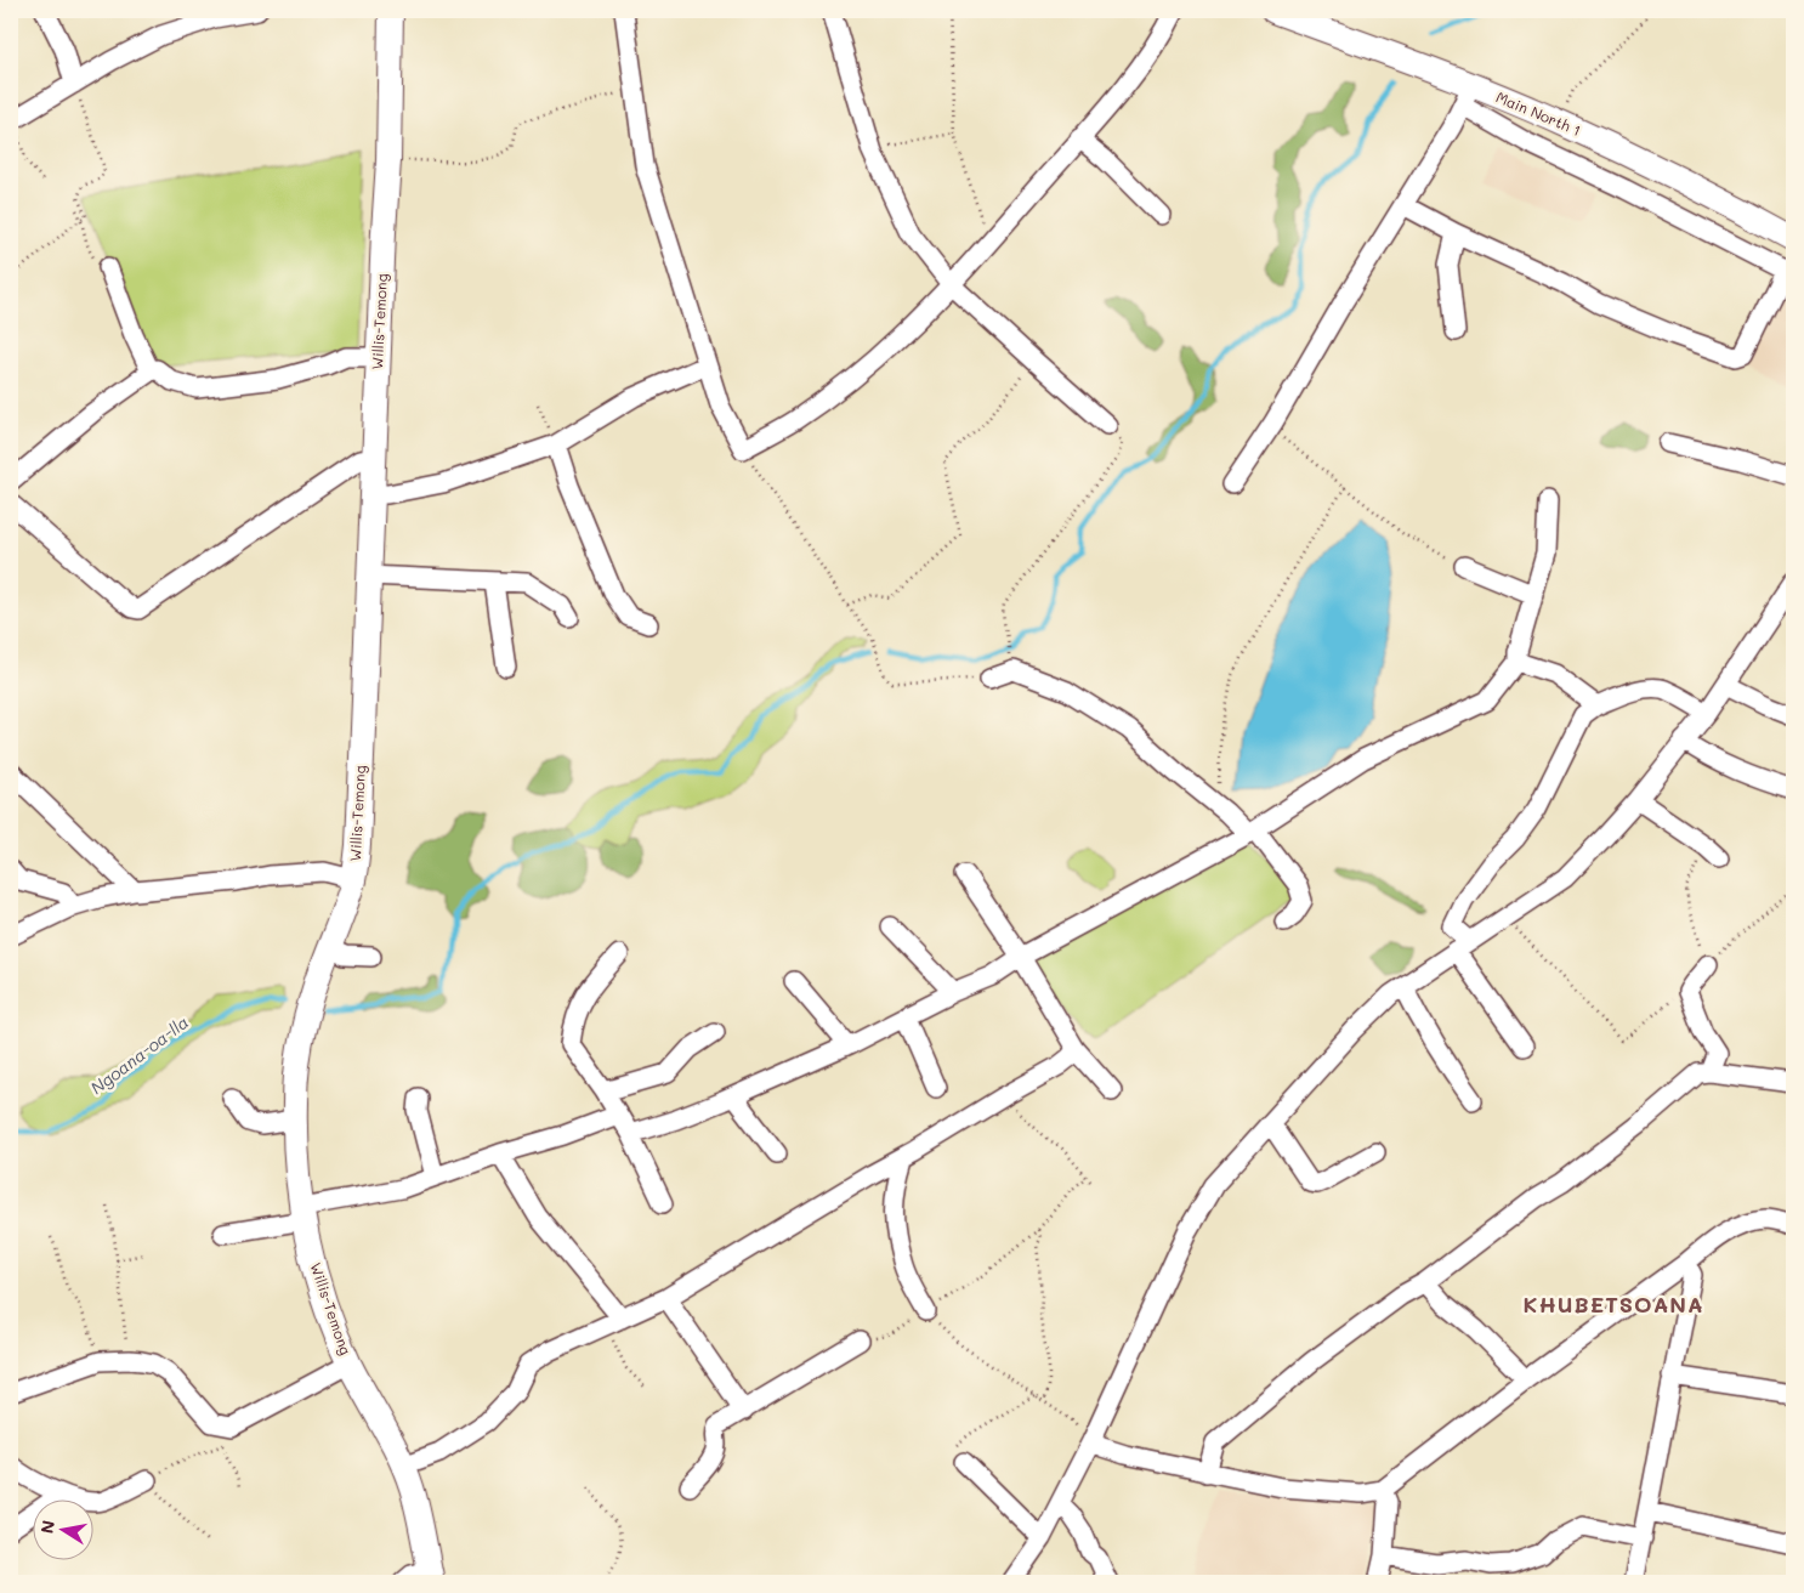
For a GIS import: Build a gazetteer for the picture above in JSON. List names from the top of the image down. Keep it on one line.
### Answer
{"streets":{"main road":["Main North 1","Willis-Temong"]},"districts":["KHUBETSOANA"],"water":["Ngoana-oa-lla"],"north":"left"}
